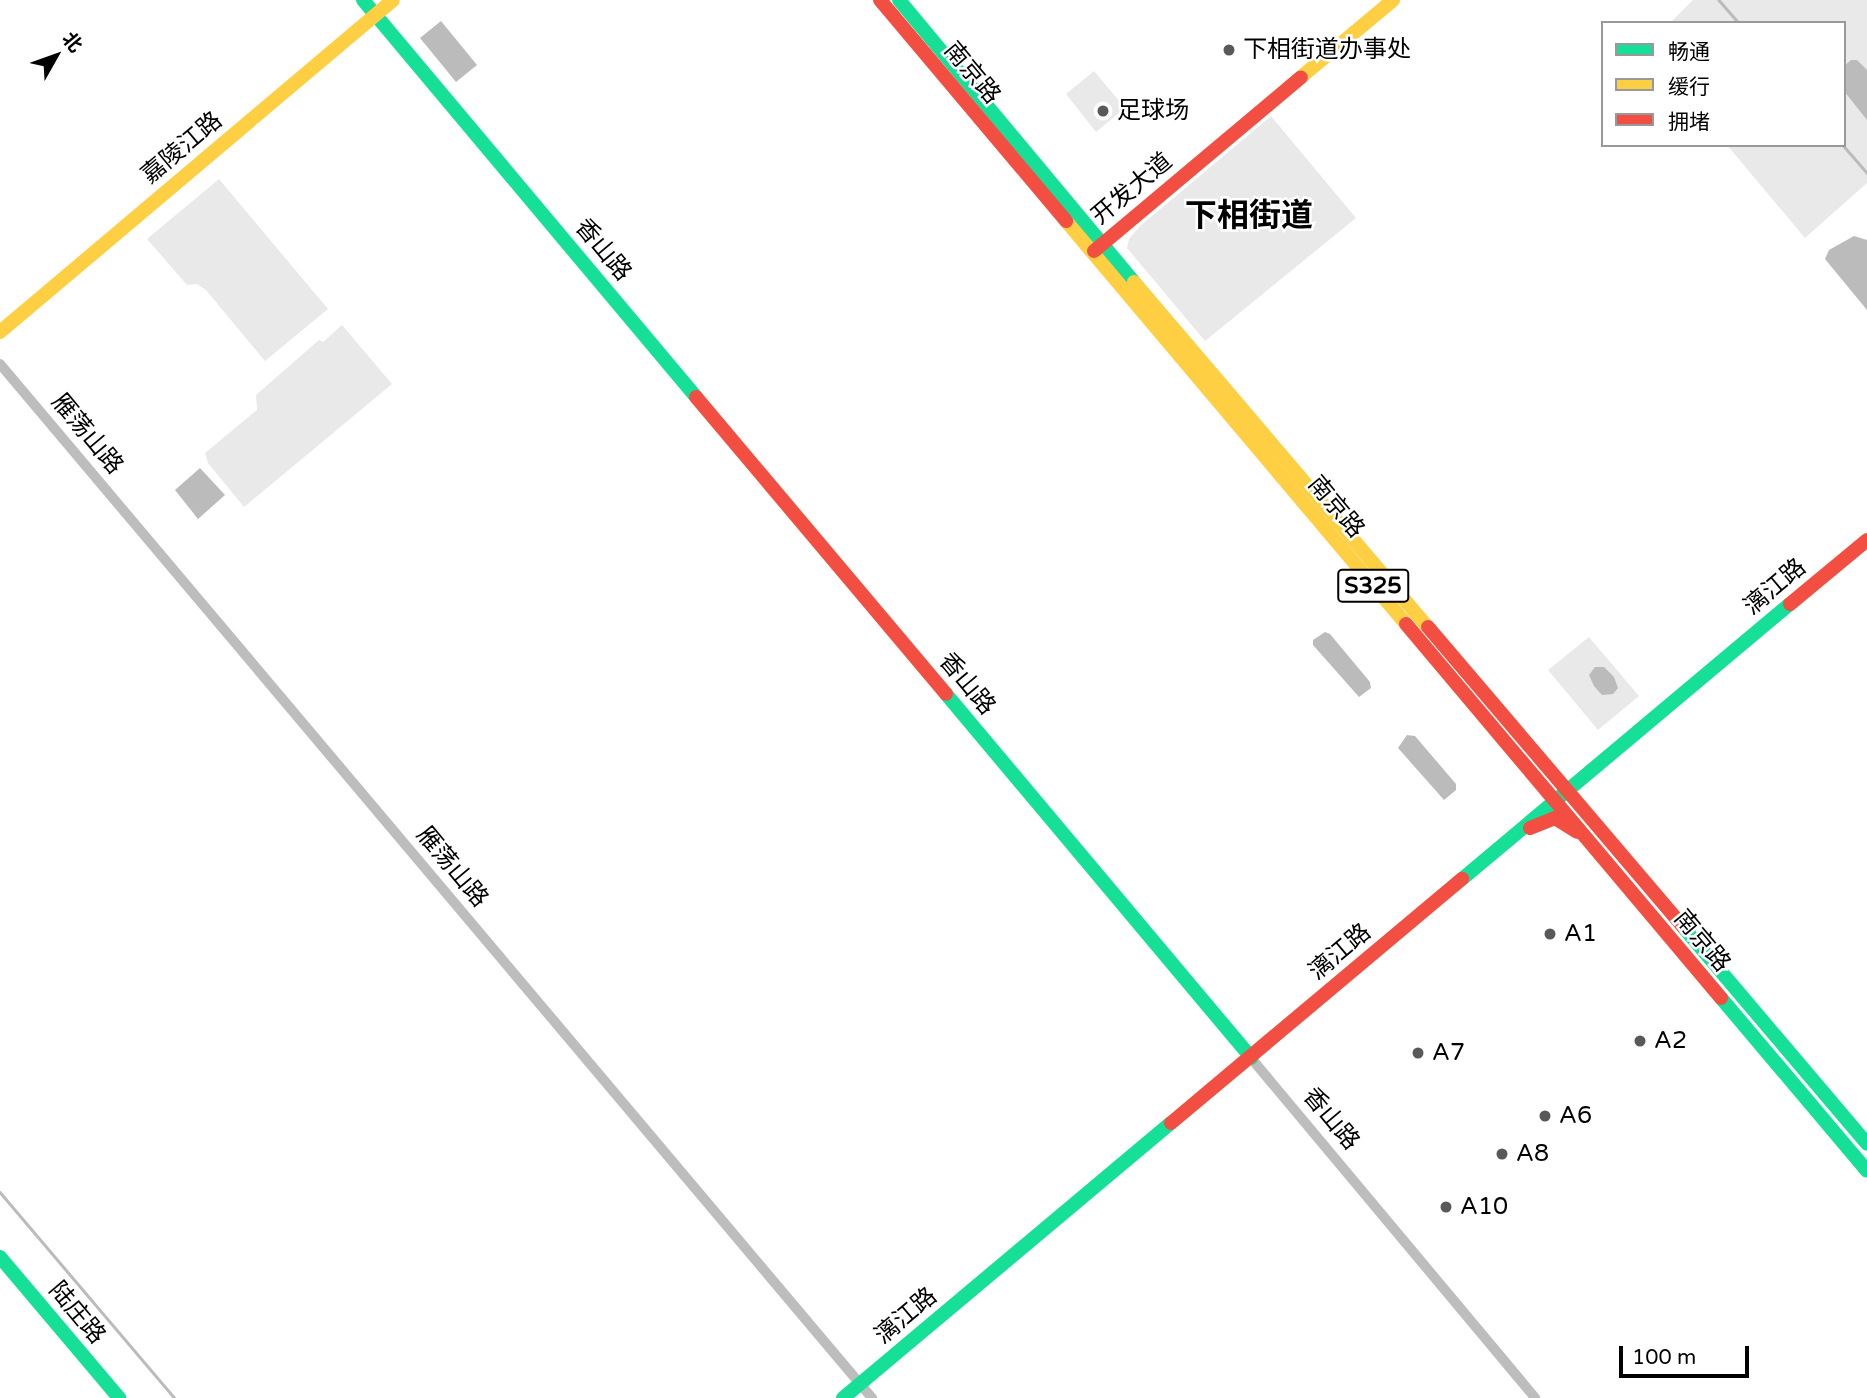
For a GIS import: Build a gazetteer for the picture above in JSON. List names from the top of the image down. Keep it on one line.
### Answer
{"streets":{"street":["南京路","嘉陵江路","开发大道","香山路","雁荡山路","S325","漓江路","陆庄路"]},"crossings":[["南京路","开发大道"],["南京路","漓江路"],["嘉陵江路","香山路"],["香山路","漓江路"],["雁荡山路","漓江路"]],"districts":["下相街道"],"places":["下相街道办事处","足球场","A1","A2","A7","A6","A8","A10"],"legend":["畅通","缓行","拥堵"],"scale_bar":"100 m","north":"top right"}
